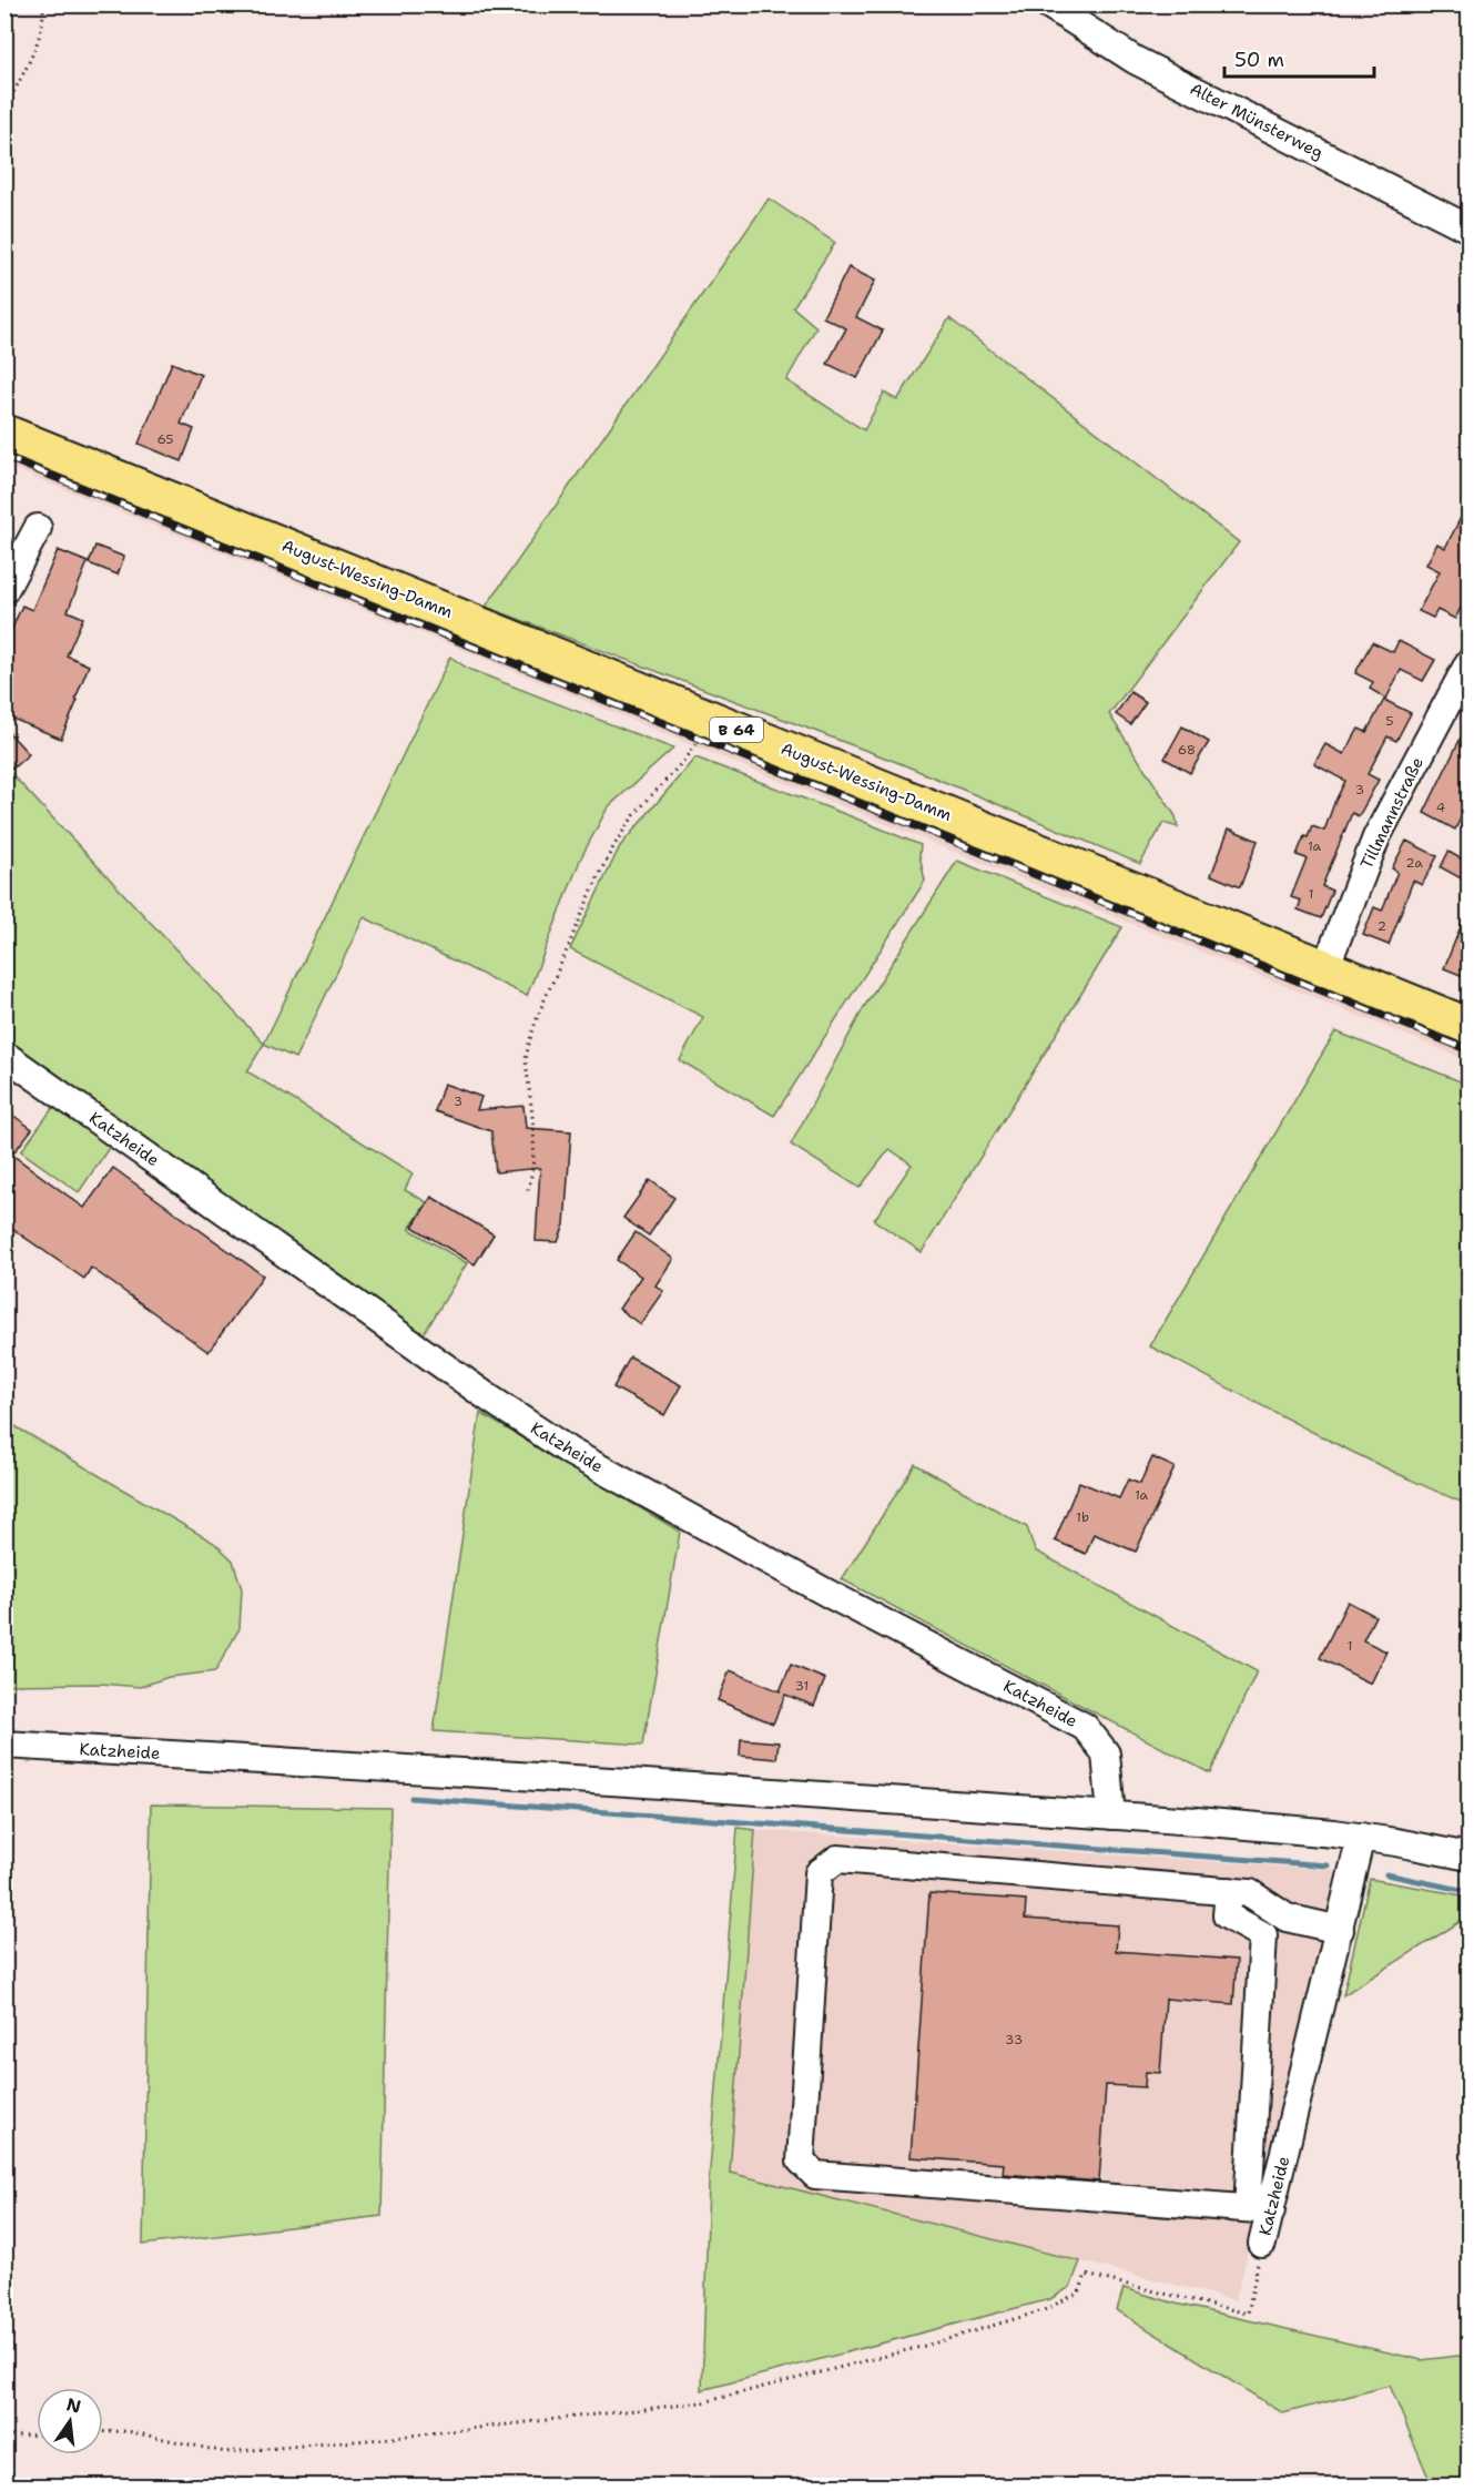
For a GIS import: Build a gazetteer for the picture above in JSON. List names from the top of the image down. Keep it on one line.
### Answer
{"streets":{"main road":["August-Wessing-Damm","B 64"],"street":["Alter Münsterweg","Tillmannstraße","Katzheide"]},"crossings":[["August-Wessing-Damm","Tillmannstraße"]],"house_numbers":["65","5","68","3","4","1a","2a","1","2","3","1a","1b","1","31","33"],"scale_bar":"50 m","north":"top"}
